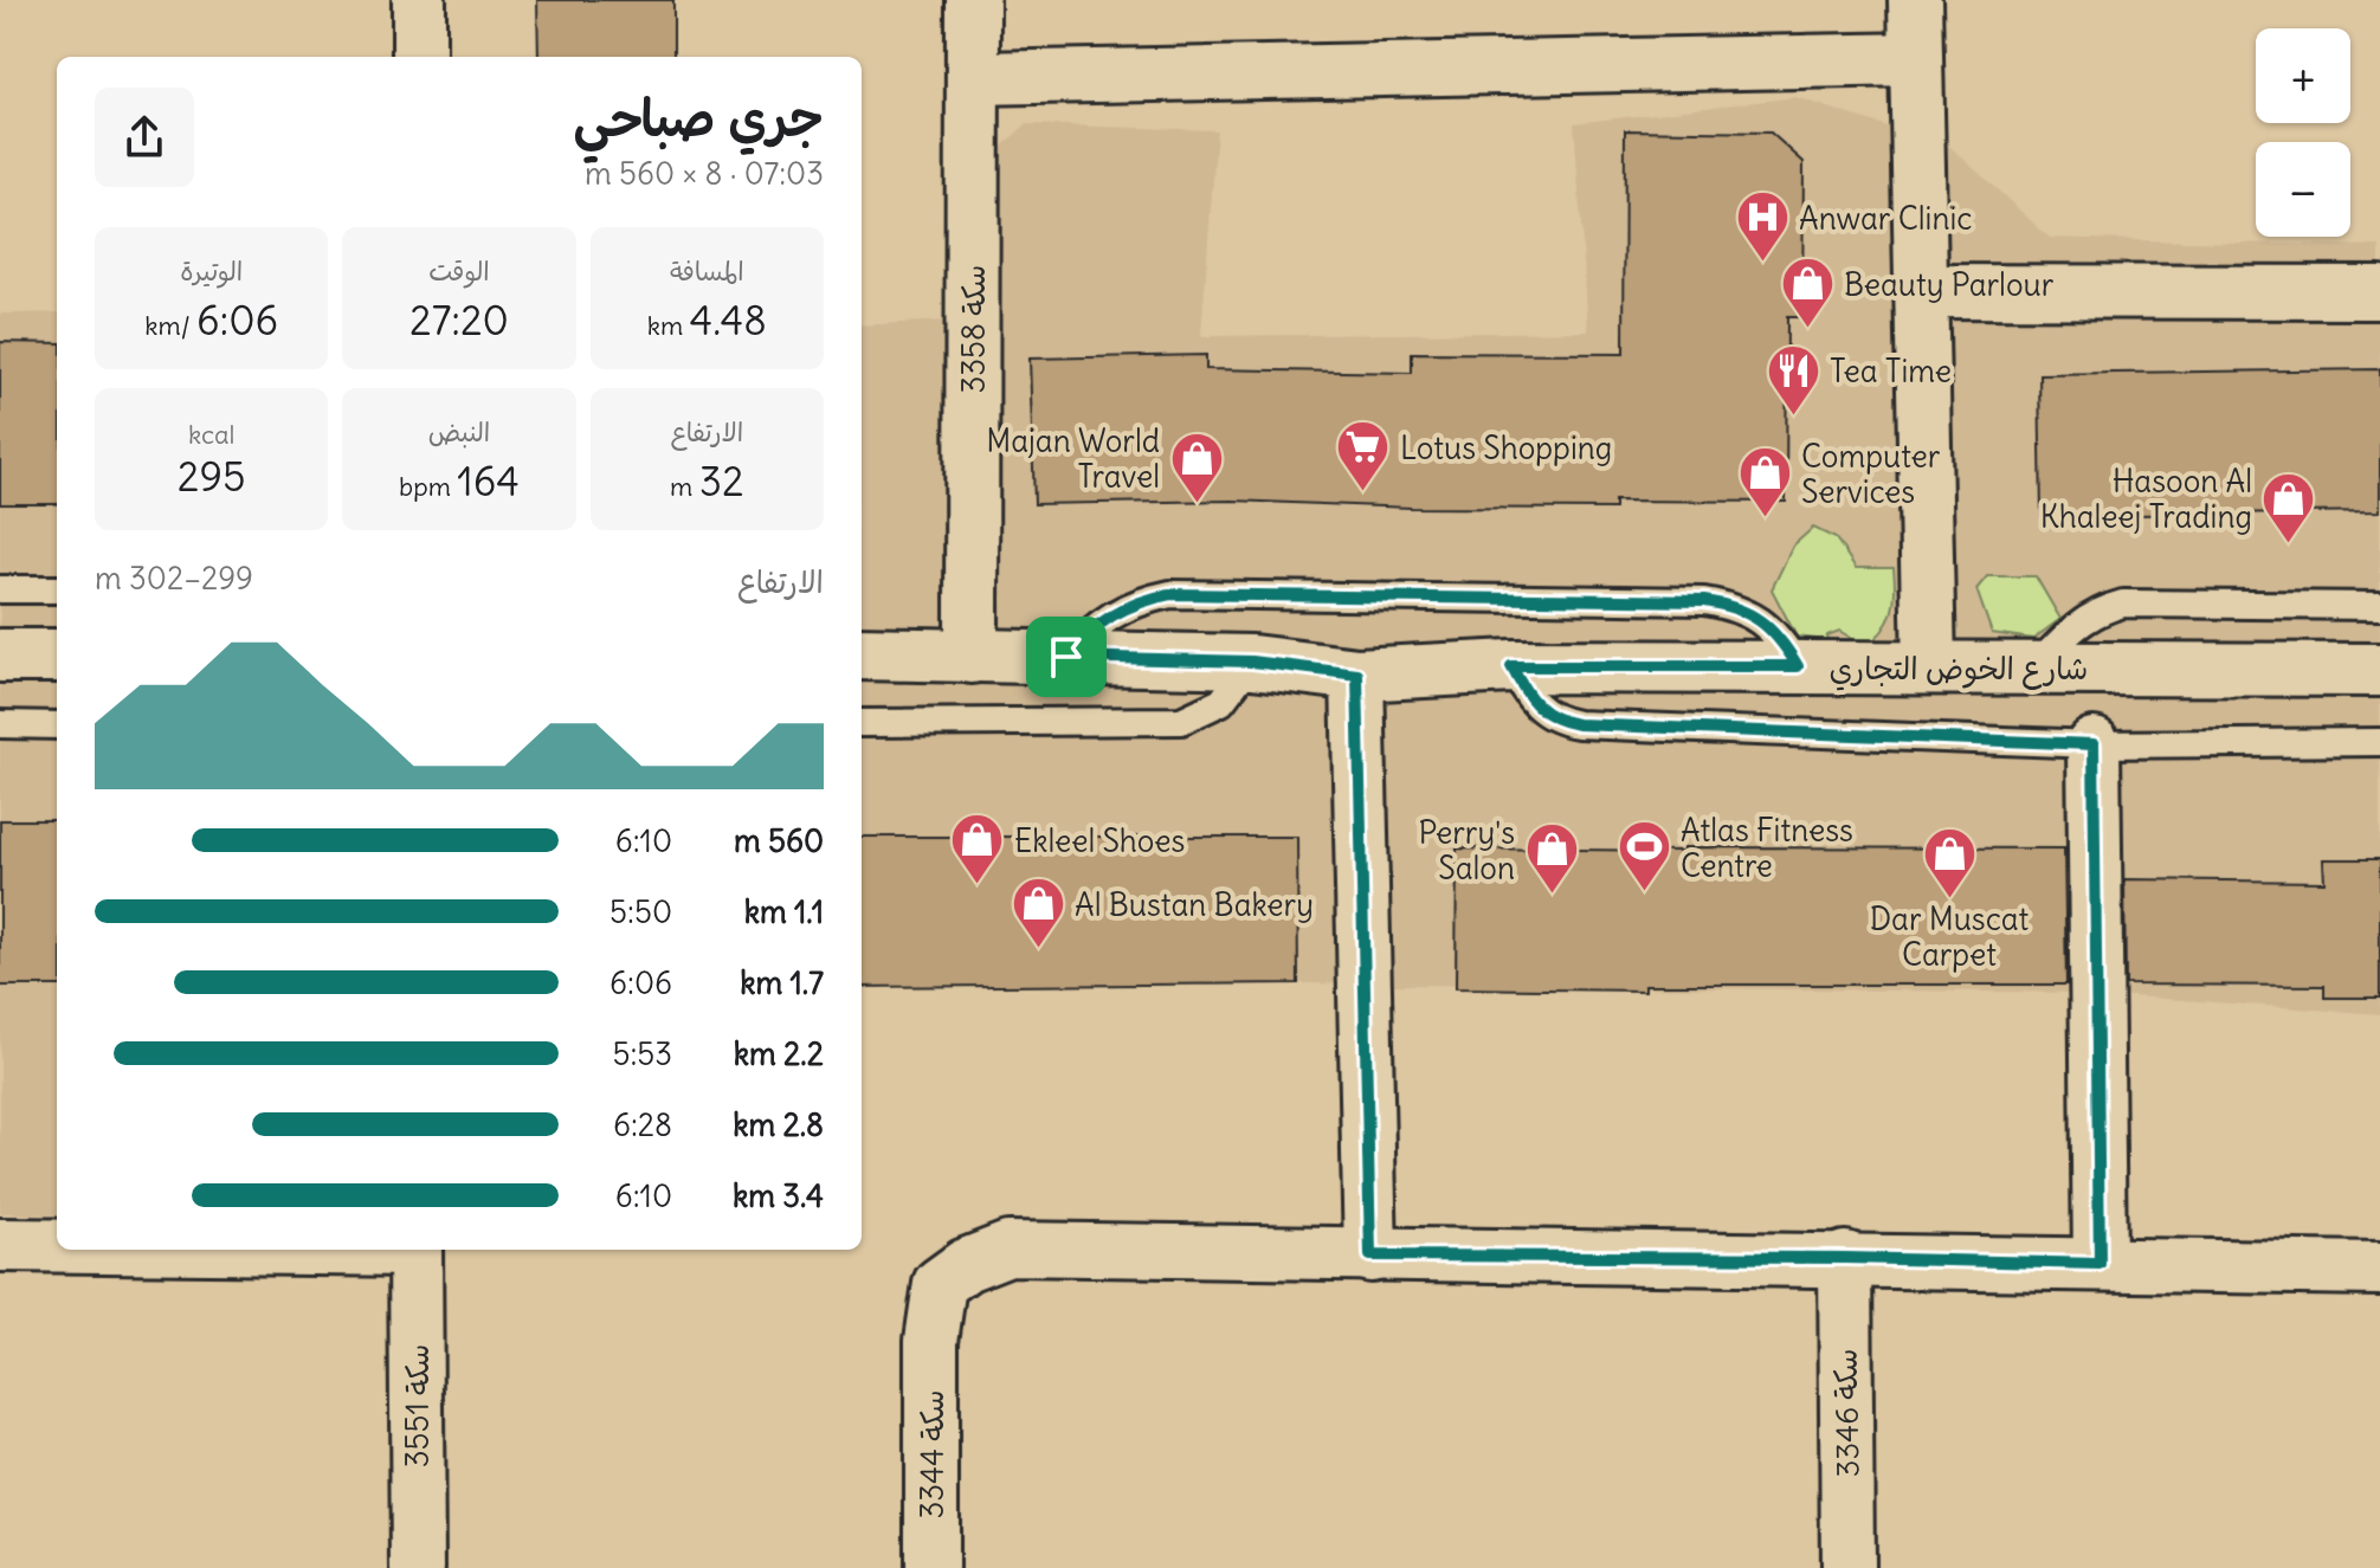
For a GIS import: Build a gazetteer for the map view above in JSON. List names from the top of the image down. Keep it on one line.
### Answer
{"streets":{"street":["سكة 3358","شارع الخوض التجاري","سكة 3551","سكة 3346","سكة 3344"]},"crossings":[["سكة 3358","شارع الخوض التجاري"]],"places":{"hospital":["Anwar Clinic"],"shop":["Beauty Parlour","Majan World Travel","Computer Services","Hasoon Al Khaleej Trading","Ekleel Shoes","Perry's Salon","Dar Muscat Carpet","Al Bustan Bakery"],"restaurant":["Tea Time"],"supermarket":["Lotus Shopping"],"sports":["Atlas Fitness Centre"]},"page":{"map_buttons":["+","−"],"heading":["جري صباحي","07:03 · 8 × 560 m"],"stats":[["المسافة","4.48 km"],["الوقت","27:20"],["الوتيرة","6:06 /km"],["الارتفاع","32 m"],["النبض","164 bpm"],["kcal","295"]],"chart":["الارتفاع","299–302 m"],"list":[{"name":"560 m","note":"6:10"},{"name":"1.1 km","note":"5:50"},{"name":"1.7 km","note":"6:06"},{"name":"2.2 km","note":"5:53"},{"name":"2.8 km","note":"6:28"},{"name":"3.4 km","note":"6:10"}]}}
